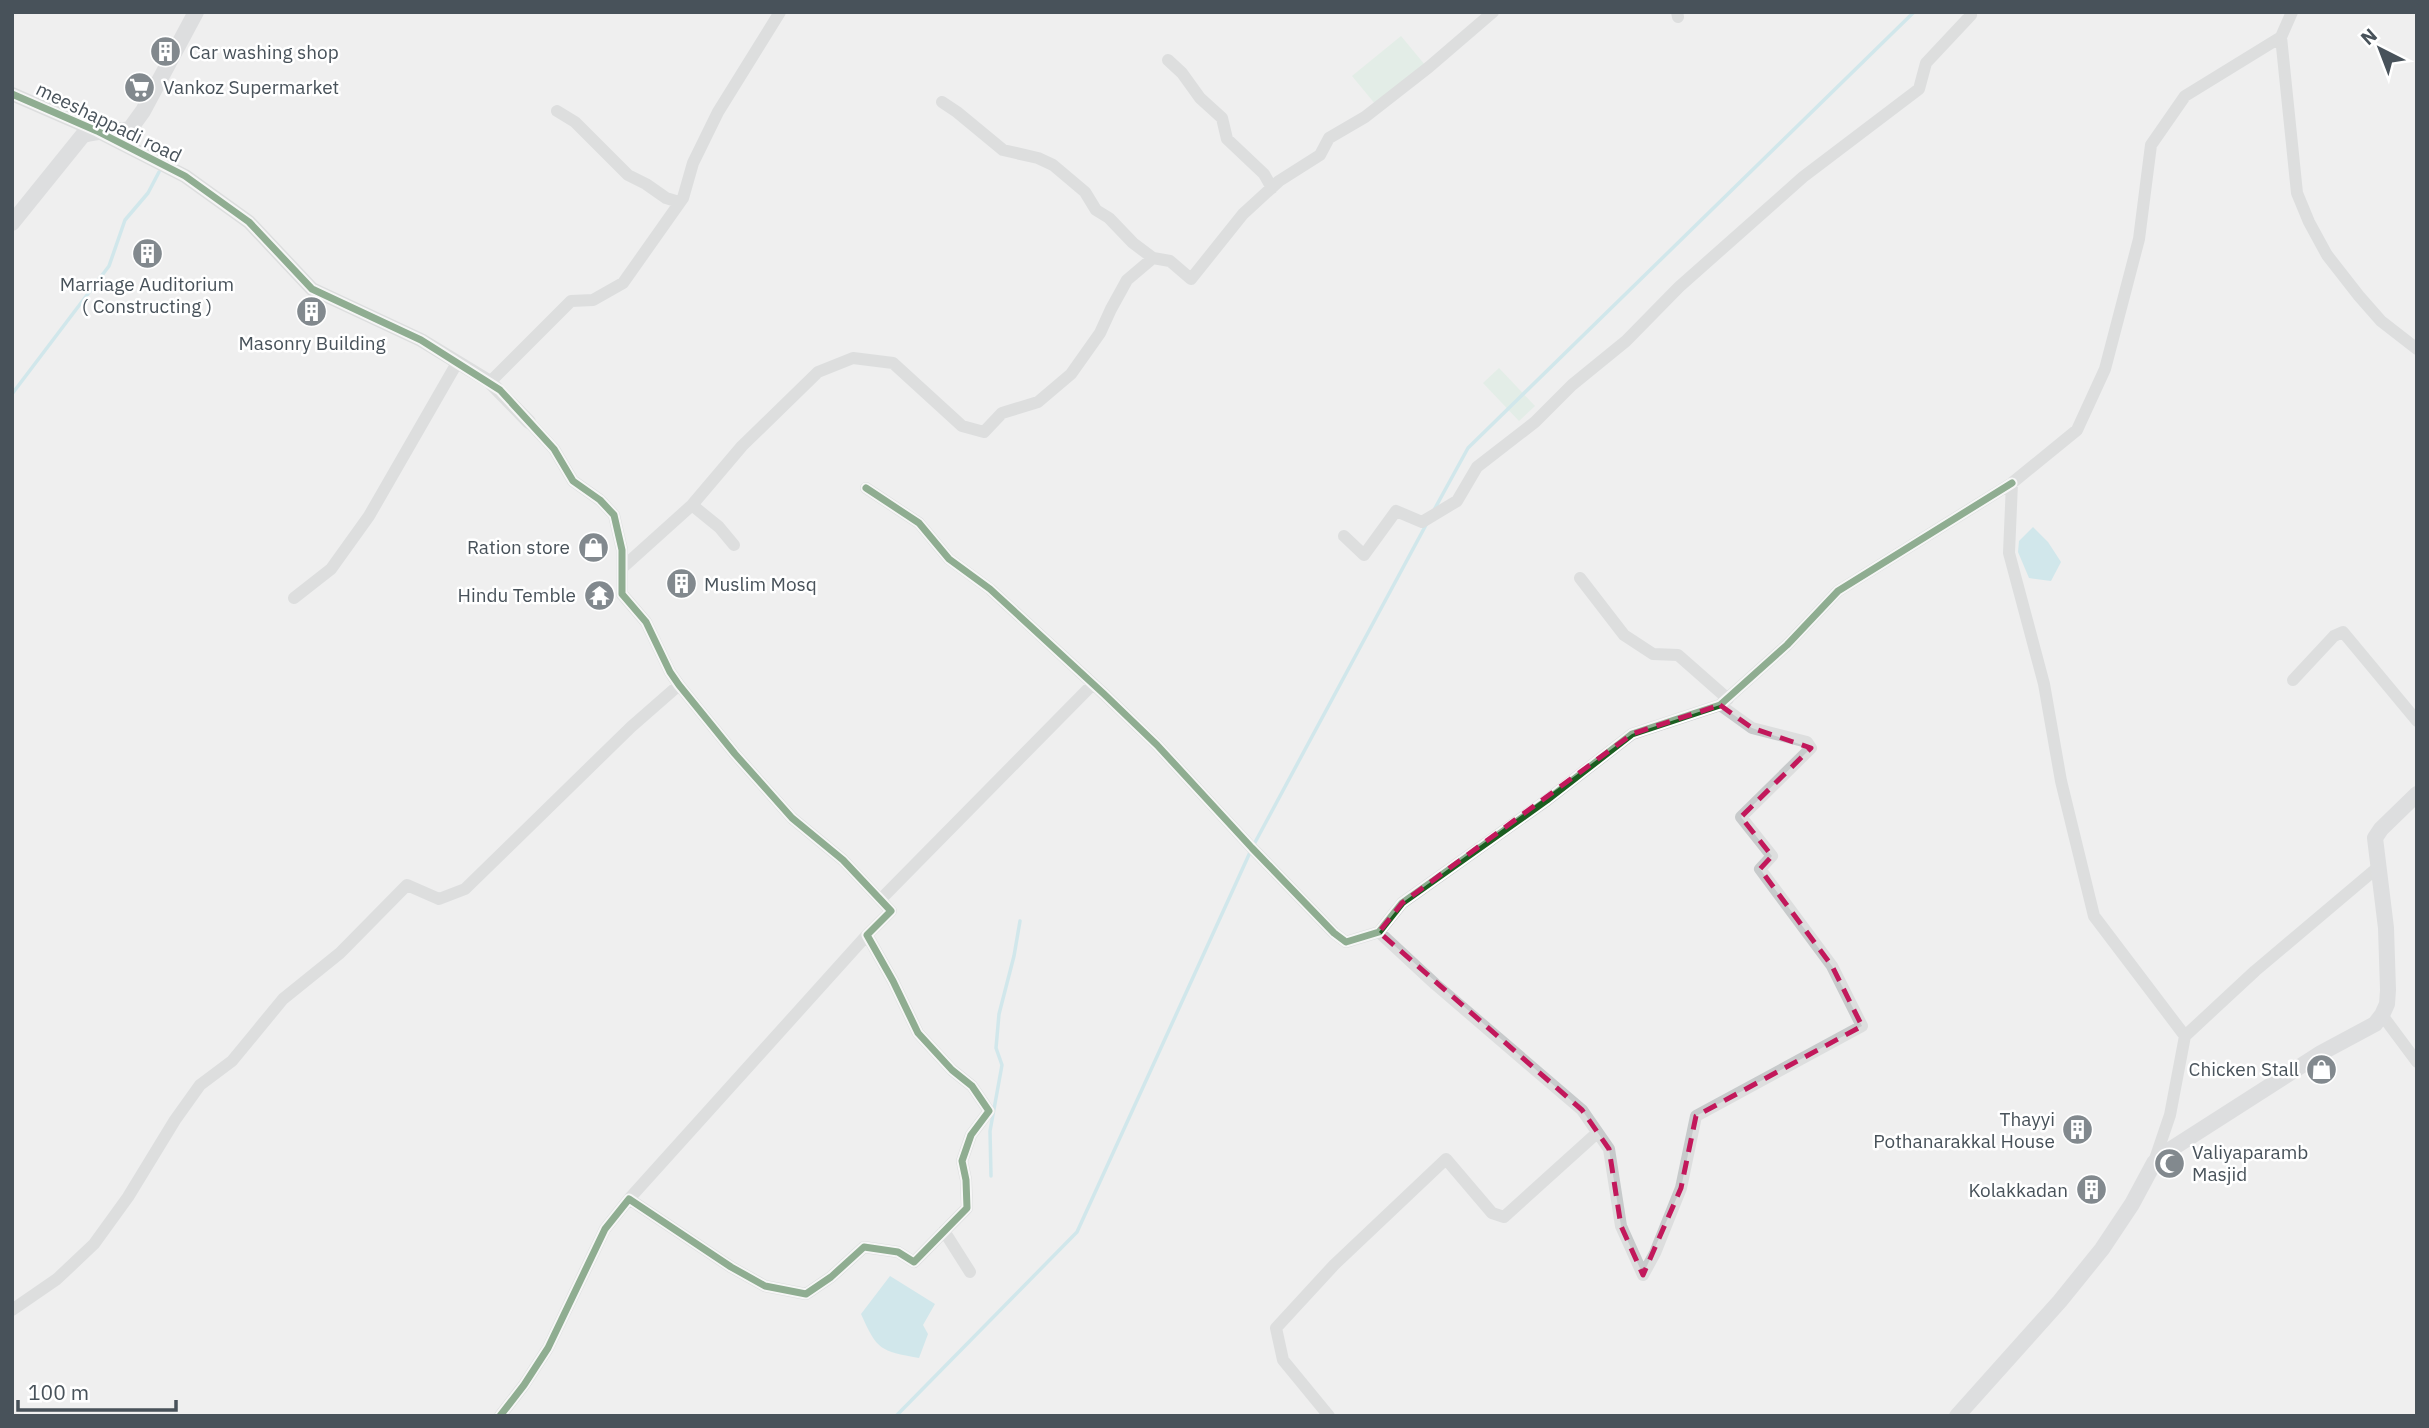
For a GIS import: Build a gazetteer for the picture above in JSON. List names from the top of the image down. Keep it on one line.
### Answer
{"streets":{"street":["meeshappadi road"]},"places":{"building":["Car washing shop","Marriage Auditorium ( Constructing )","Masonry Building","Muslim Mosq","Thayyi Pothanarakkal House","Kolakkadan"],"supermarket":["Vankoz Supermarket"],"shop":["Ration store","Chicken Stall"],"temple":["Hindu Temble"],"mosque":["Valiyaparamb Masjid"]},"scale_bar":"100 m","north":"top left"}
